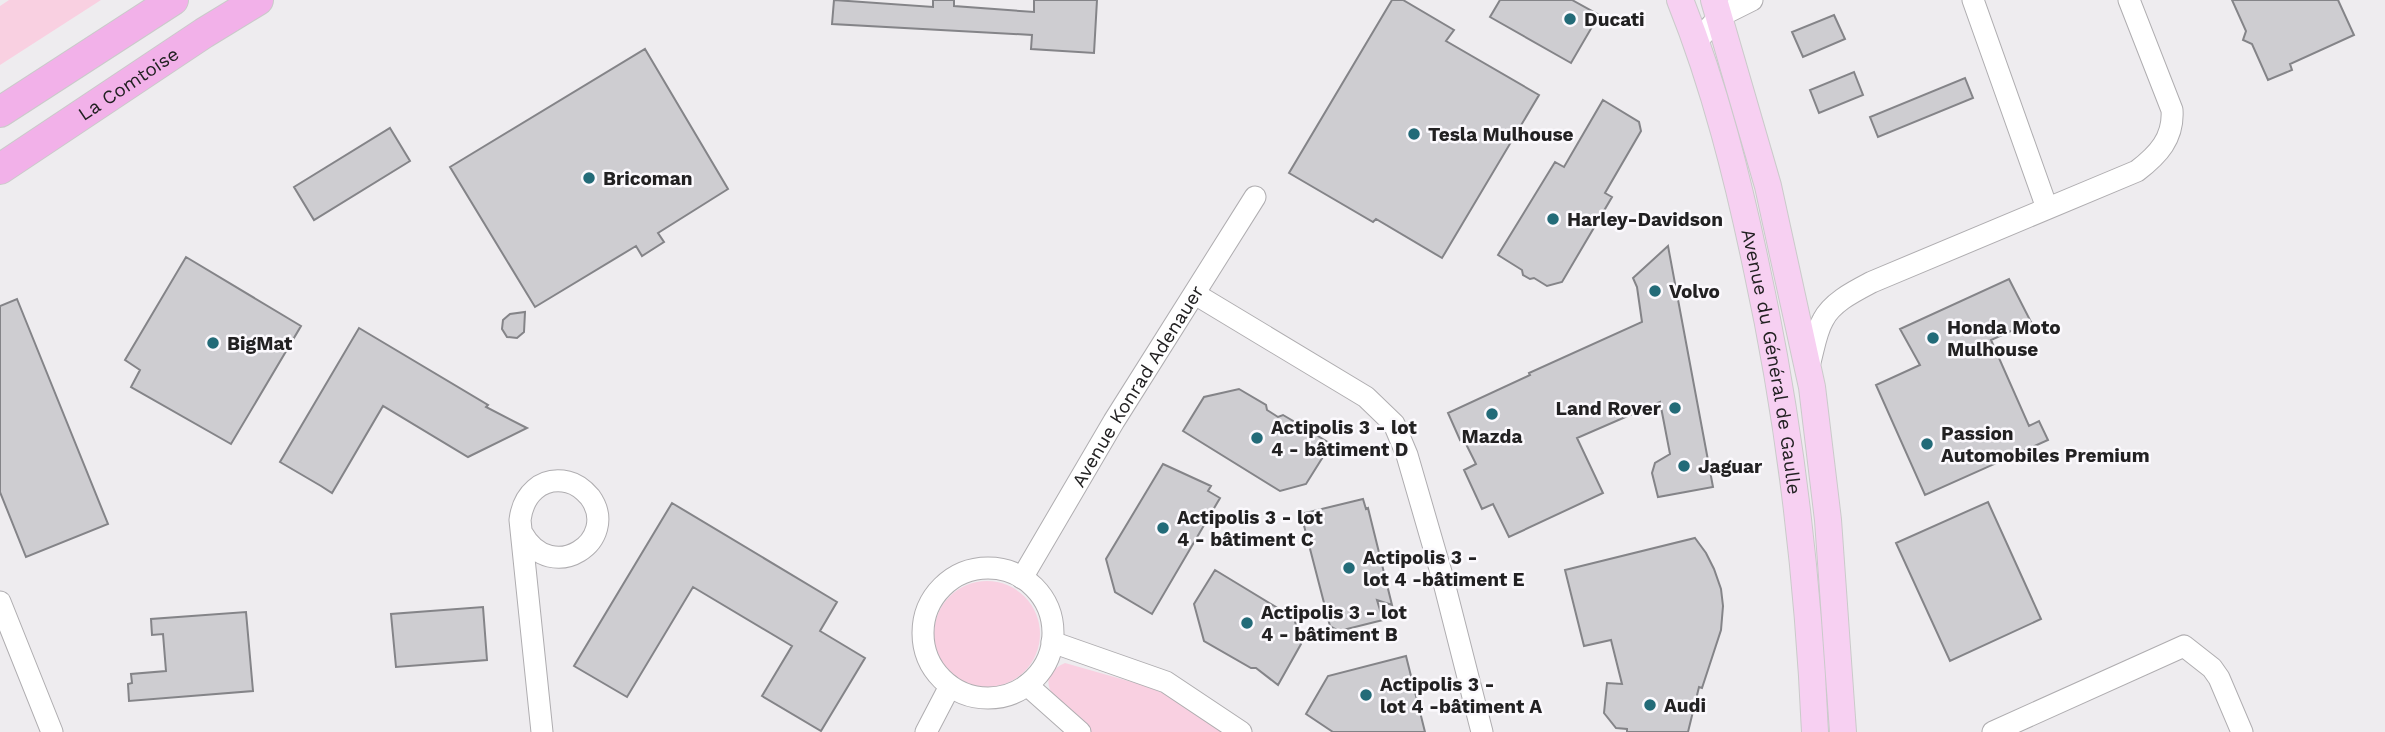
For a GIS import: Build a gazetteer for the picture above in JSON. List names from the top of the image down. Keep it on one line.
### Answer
{"streets":{"highway":["La Comtoise"],"main road":["Avenue du Général de Gaulle"],"street":["Avenue Konrad Adenauer"]},"places":["Ducati","Tesla Mulhouse","Bricoman","Harley-Davidson","Volvo","Honda Moto Mulhouse","BigMat","Land Rover","Mazda","Actipolis 3 - lot 4 - bâtiment D","Passion Automobiles Premium","Jaguar","Actipolis 3 - lot 4 - bâtiment C","Actipolis 3 - lot 4 -bâtiment E","Actipolis 3 - lot 4 - bâtiment B","Actipolis 3 - lot 4 -bâtiment A","Audi"]}
